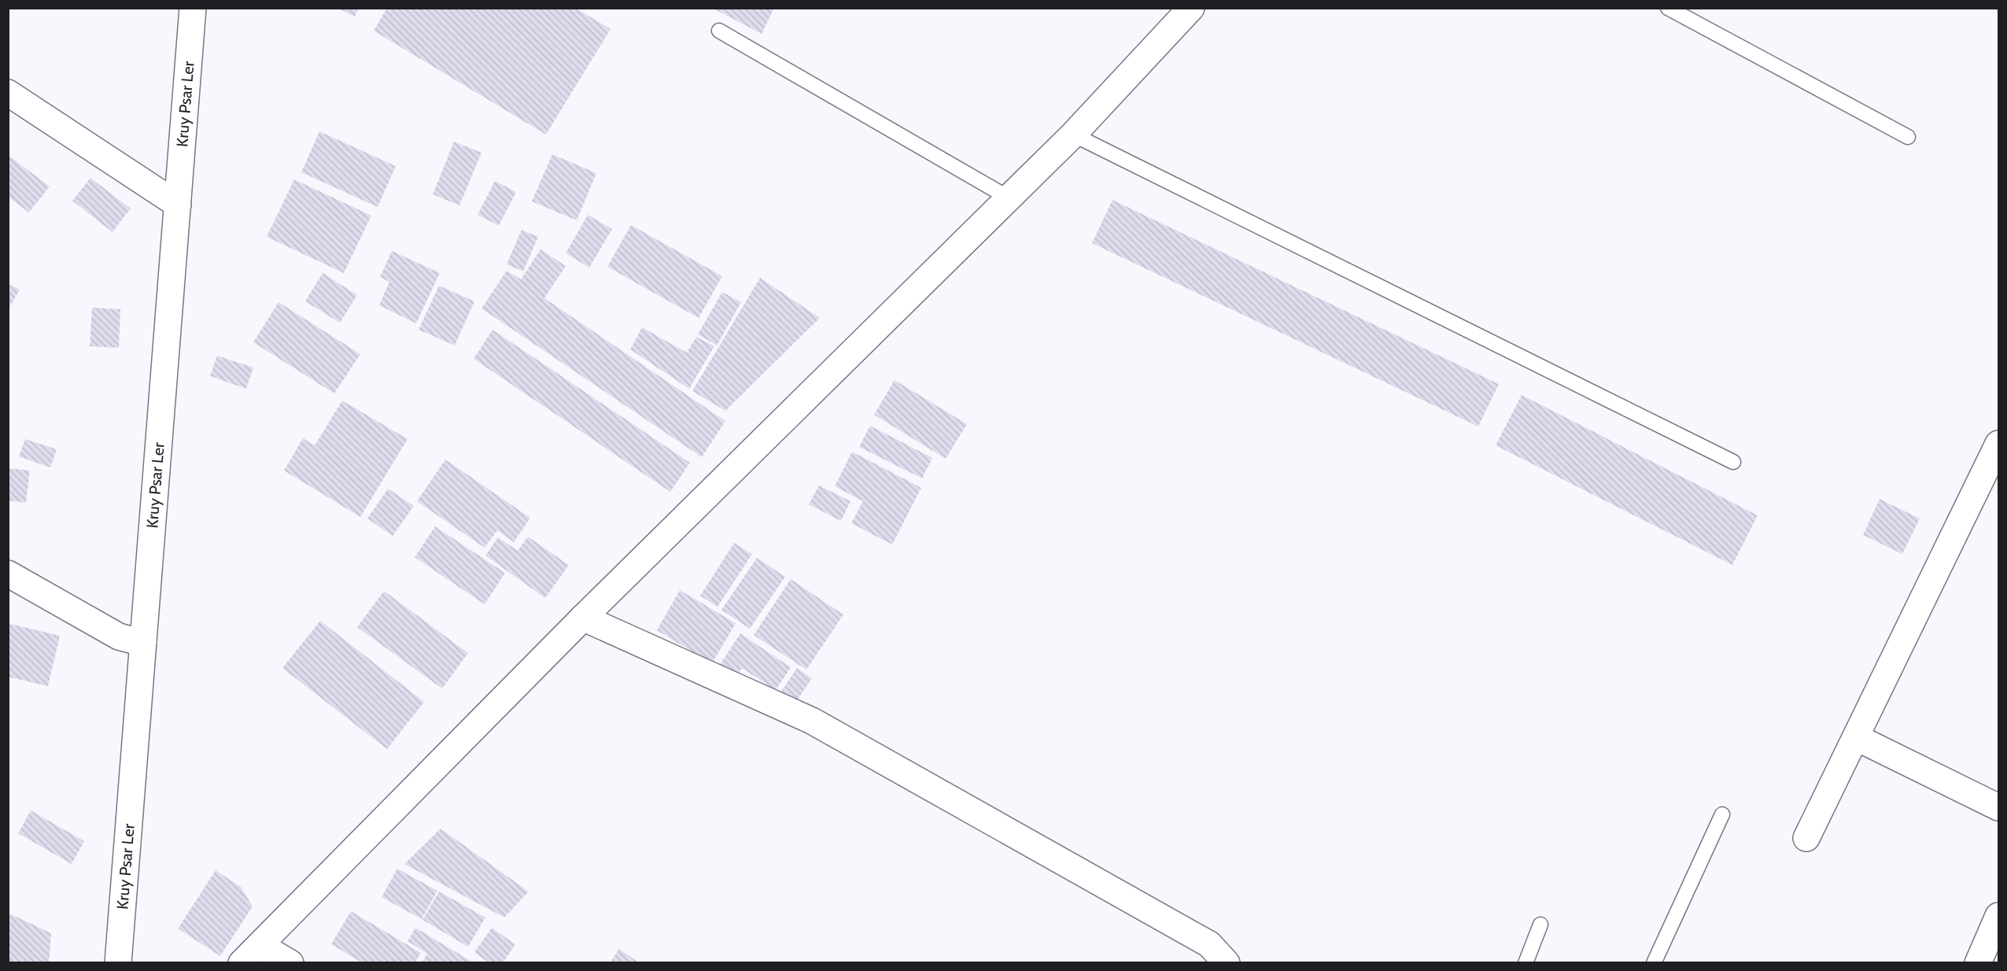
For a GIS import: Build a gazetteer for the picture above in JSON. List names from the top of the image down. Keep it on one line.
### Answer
{"streets":{"street":["Kruy Psar Ler"]}}
